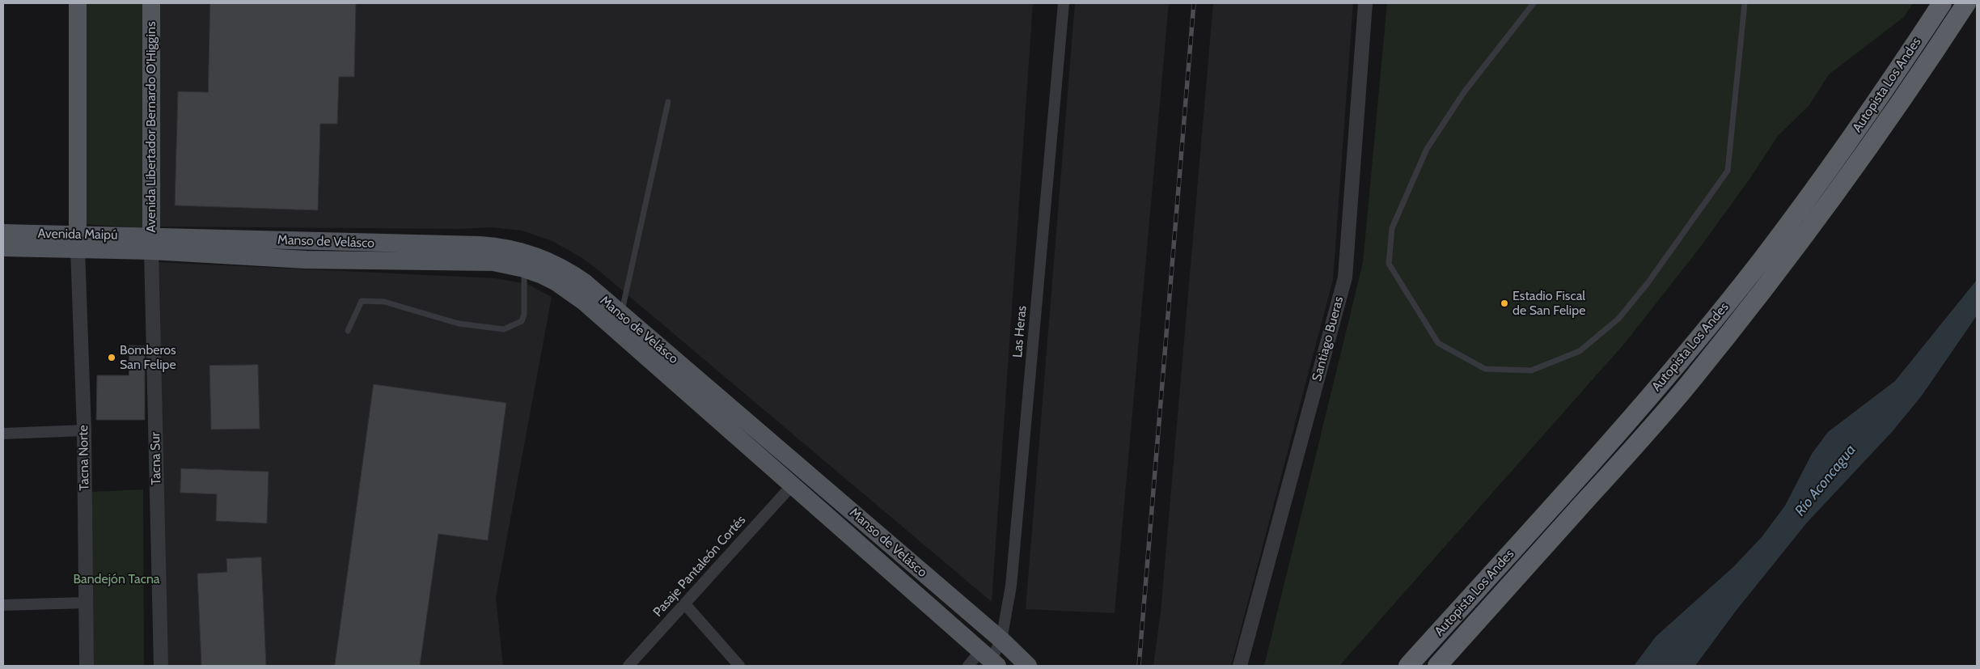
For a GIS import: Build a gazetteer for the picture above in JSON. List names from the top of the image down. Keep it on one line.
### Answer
{"streets":{"highway":["Autopista Los Andes"],"main road":["Avenida Libertador Bernardo O'Higgins","Avenida Maipú","Manso de Velásco"],"street":["Las Heras","Santiago Bueras","Tacna Norte","Tacna Sur","Pasaje Pantaleón Cortés"]},"crossings":[["Avenida Libertador Bernardo O'Higgins","Avenida Maipú"],["Avenida Libertador Bernardo O'Higgins","Manso de Velásco"],["Avenida Libertador Bernardo O'Higgins","Tacna Sur"],["Avenida Maipú","Manso de Velásco"],["Avenida Maipú","Tacna Norte"],["Avenida Maipú","Tacna Sur"],["Manso de Velásco","Las Heras"],["Manso de Velásco","Tacna Sur"],["Manso de Velásco","Pasaje Pantaleón Cortés"]],"water":["Río Aconcagua"],"parks":["Bandejón Tacna"],"places":["Estadio Fiscal de San Felipe","Bomberos San Felipe"]}
